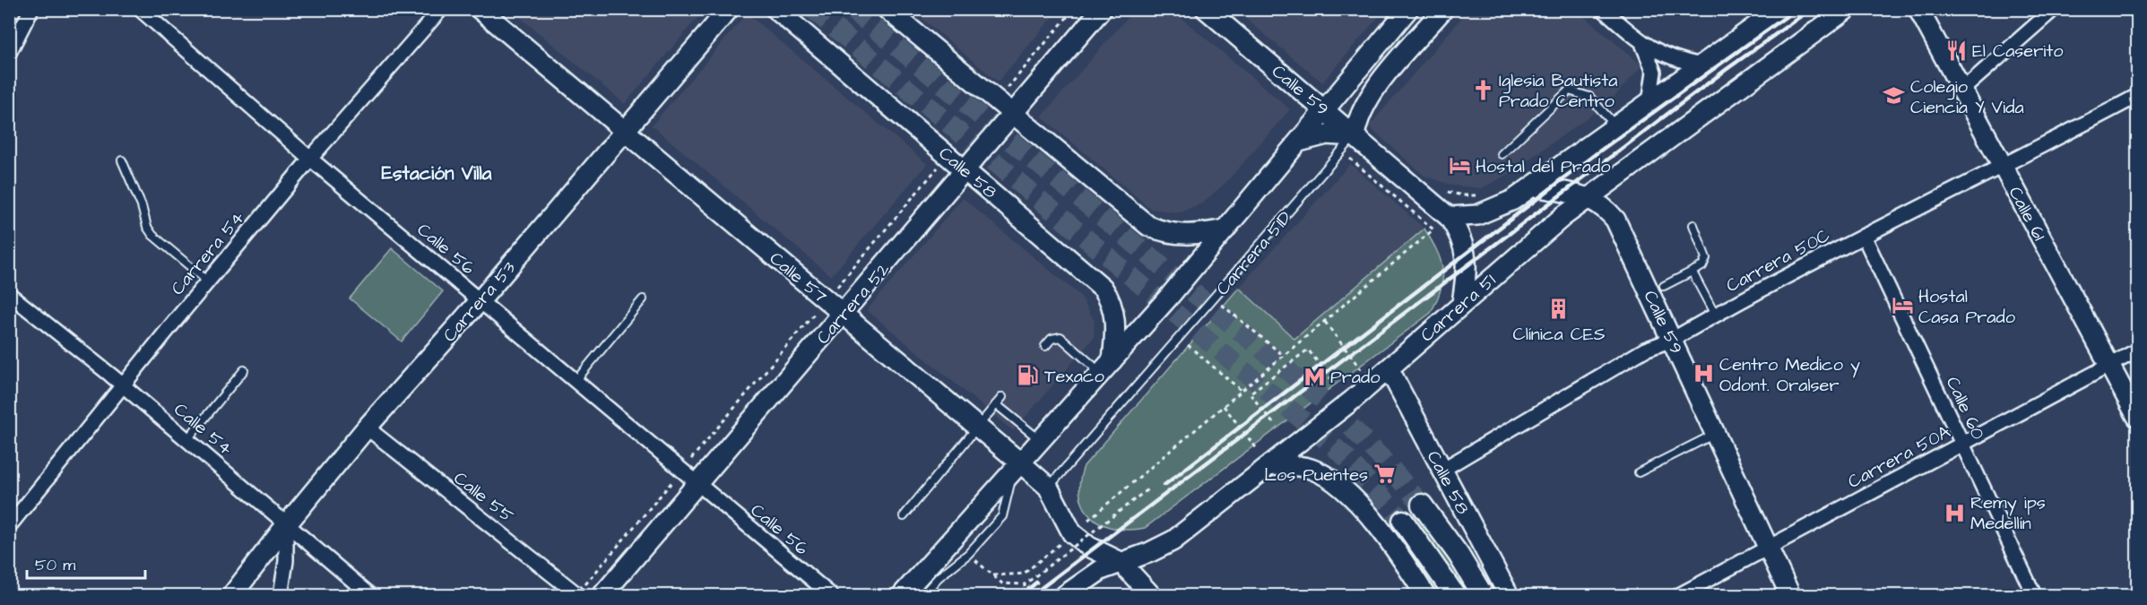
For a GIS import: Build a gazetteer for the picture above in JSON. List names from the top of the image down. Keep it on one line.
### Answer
{"streets":{"main road":["Calle 59","Calle 58","Calle 61","Carrera 51D","Calle 57","Carrera 53","Carrera 52","Carrera 51"],"street":["Calle 56","Carrera 54","Carrera 50C","Calle 60","Calle 54","Carrera 50A","Calle 55"]},"crossings":[["Calle 59","Carrera 51D"],["Calle 59","Carrera 50C"],["Calle 59","Carrera 51"],["Calle 59","Carrera 50A"],["Calle 58","Carrera 51D"],["Calle 58","Carrera 50C"],["Calle 58","Carrera 52"],["Calle 58","Carrera 51"],["Calle 61","Carrera 50C"],["Calle 61","Carrera 50A"],["Calle 56","Carrera 54"],["Calle 56","Carrera 53"],["Calle 56","Carrera 52"],["Carrera 54","Calle 54"],["Carrera 51D","Calle 57"],["Carrera 50C","Calle 60"],["Calle 57","Carrera 53"],["Calle 57","Carrera 52"],["Calle 57","Carrera 51"],["Carrera 53","Calle 54"],["Carrera 53","Calle 55"],["Calle 60","Carrera 50A"]],"districts":["Estación Villa"],"places":{"restaurant":["El Caserito"],"church":["Iglesia Bautista Prado Centro"],"school or university":["Colegio Ciencia Y Vida"],"hotel":["Hostal del Prado","Hostal Casa Prado"],"building":["Clínica CES"],"hospital":["Centro Medico y Odont. Oralser","Remy ips Medellín"],"fuel station":["Texaco"],"metro station":["Prado"],"supermarket":["Los Puentes"]},"scale_bar":"50 m"}
